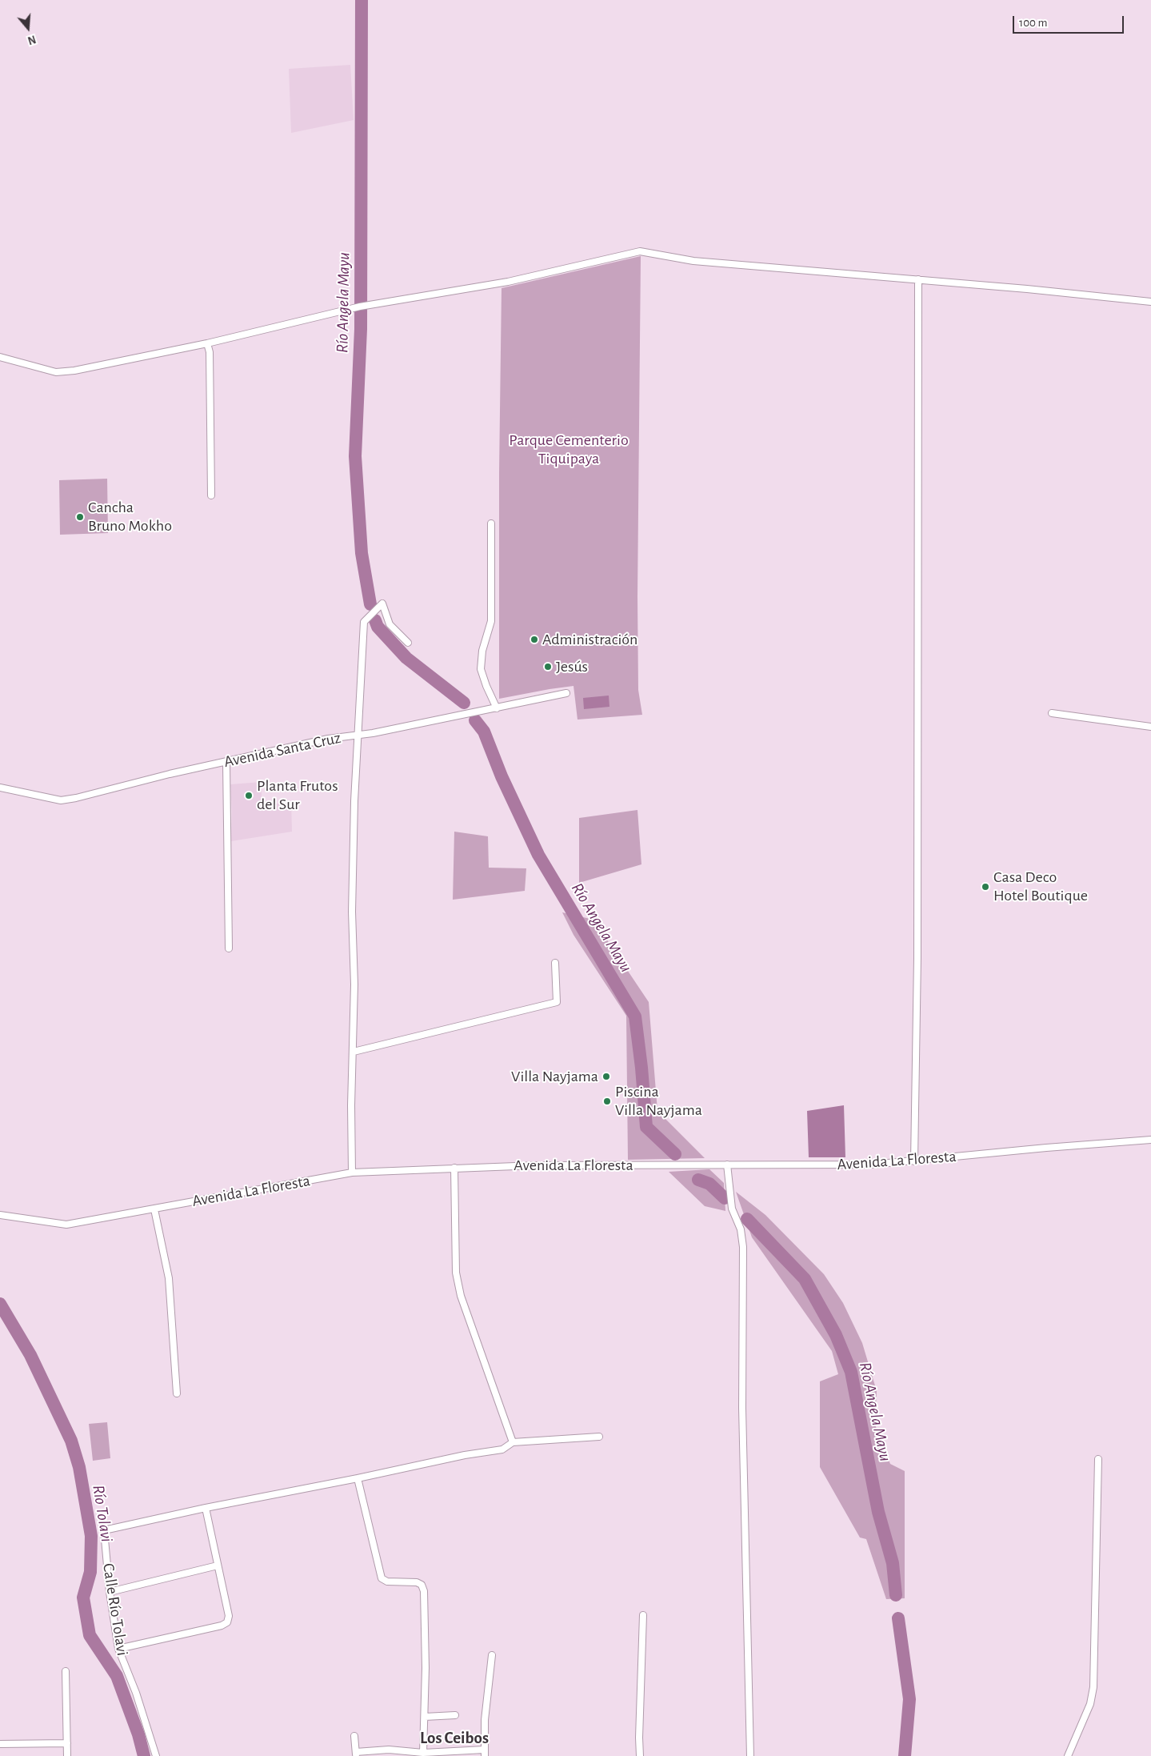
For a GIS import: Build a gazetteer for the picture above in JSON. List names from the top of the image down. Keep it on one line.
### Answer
{"streets":{"street":["Avenida Santa Cruz","Avenida La Floresta","Calle Río Tolavi"]},"districts":["Los Ceibos"],"water":["Río Angela Mayu","Río Tolavi"],"parks":["Parque Cementerio Tiquipaya"],"places":["Cancha Bruno Mokho","Administración","Jesús","Planta Frutos del Sur","Casa Deco Hotel Boutique","Villa Nayjama","Piscina Villa Nayjama"],"scale_bar":"100 m","north":"bottom"}
